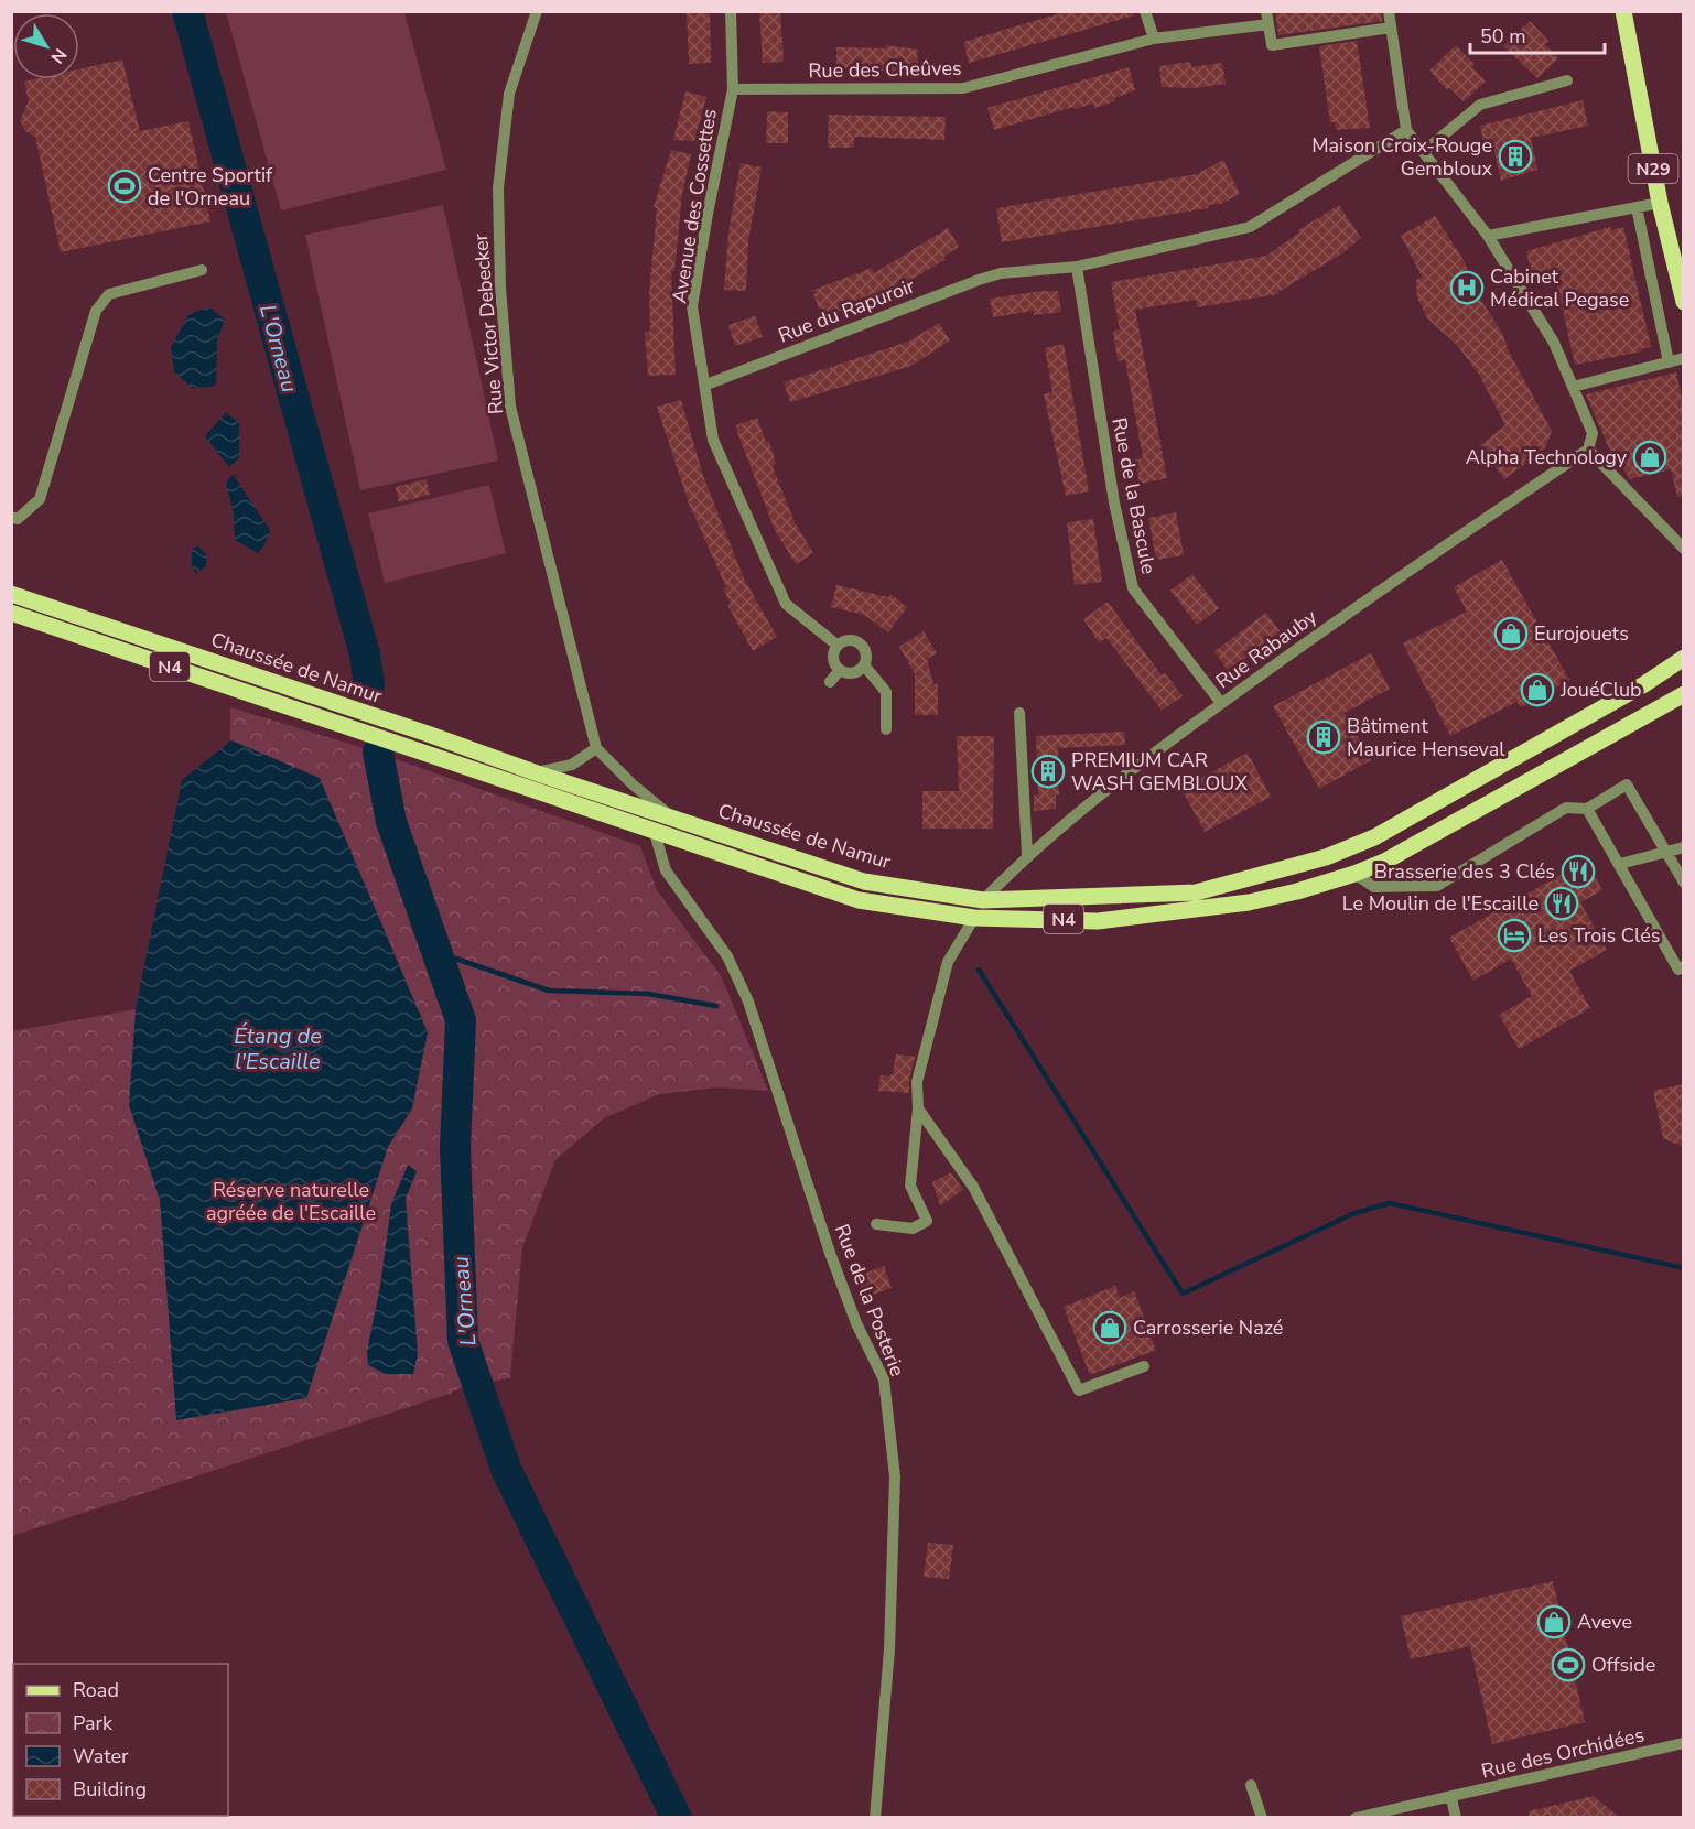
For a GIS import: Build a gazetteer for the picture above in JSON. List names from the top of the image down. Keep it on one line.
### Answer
{"streets":{"main road":["N29","N4","Chaussée de Namur"],"street":["Rue des Cheûves","Avenue des Cossettes","Rue du Rapuroir","Rue Victor Debecker","Rue de la Bascule","Rue Rabauby","Rue de la Posterie","Rue des Orchidées"]},"crossings":[["Rue des Cheûves","Avenue des Cossettes"],["Avenue des Cossettes","Rue du Rapuroir"],["Rue du Rapuroir","Rue de la Bascule"],["Rue de la Bascule","Rue Rabauby"],["Rue Rabauby","Chaussée de Namur"],["Chaussée de Namur","Rue de la Posterie"]],"water":["L'Orneau","Étang de l'Escaille"],"parks":["Réserve naturelle agréée de l'Escaille"],"places":{"building":["Maison Croix-Rouge Gembloux","Bâtiment Maurice Henseval","PREMIUM CAR WASH GEMBLOUX"],"sports":["Centre Sportif de l'Orneau","Offside"],"hospital":["Cabinet Médical Pegase"],"shop":["Alpha Technology","Eurojouets","JouéClub","Carrosserie Nazé","Aveve"],"restaurant":["Brasserie des 3 Clés","Le Moulin de l'Escaille"],"hotel":["Les Trois Clés"]},"legend":["Road","Park","Water","Building"],"scale_bar":"50 m","north":"bottom right"}
